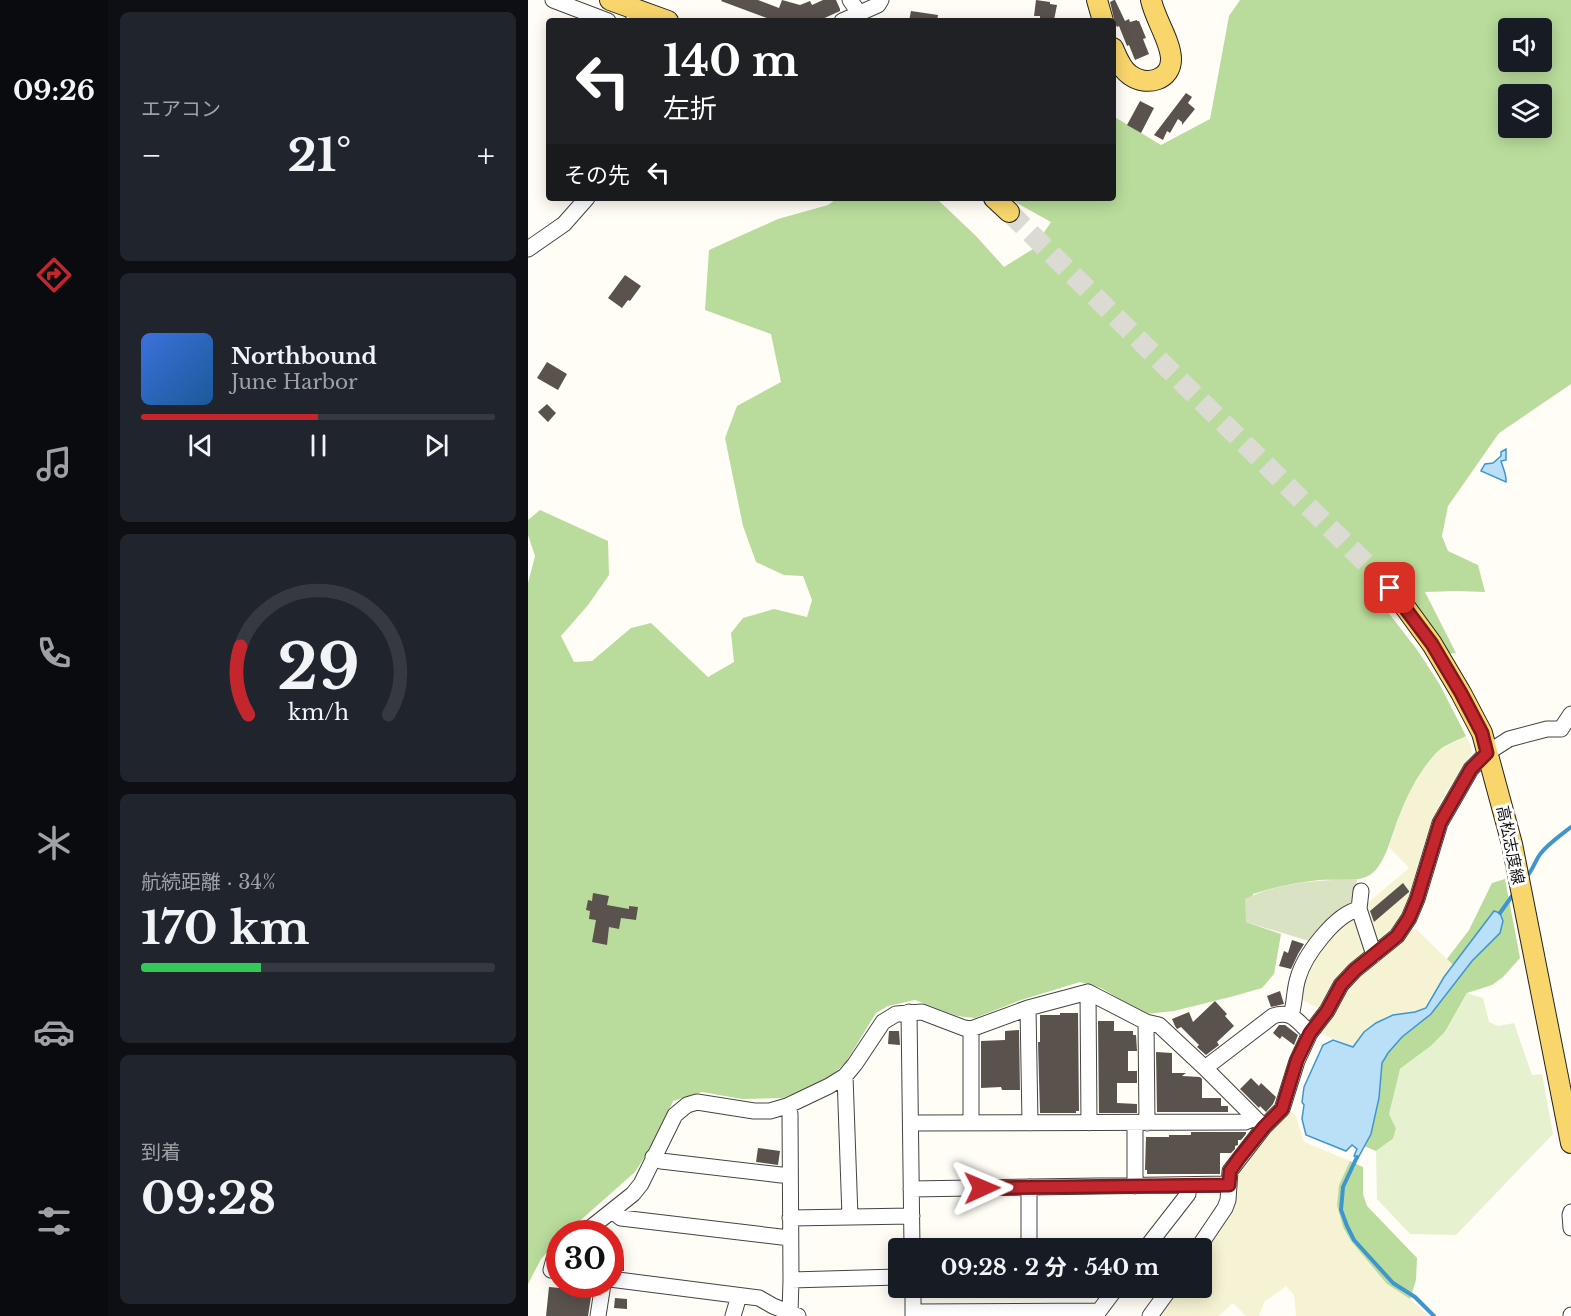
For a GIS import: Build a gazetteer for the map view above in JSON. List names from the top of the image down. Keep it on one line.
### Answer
{"streets":{"main road":["高松志度線"]},"page":{"tabs":"09:26","tile":["エアコン",["航続距離 · 34%","170 km"],["到着","09:28"]],"turn":["140 m","左折"],"heat":["−","21°","+"],"then":"その先","song":["Northbound","June Harbor"],"limit":"30","trip":"09:28 · 2 分 · 540 m","gauge":["29","km/h"]}}
